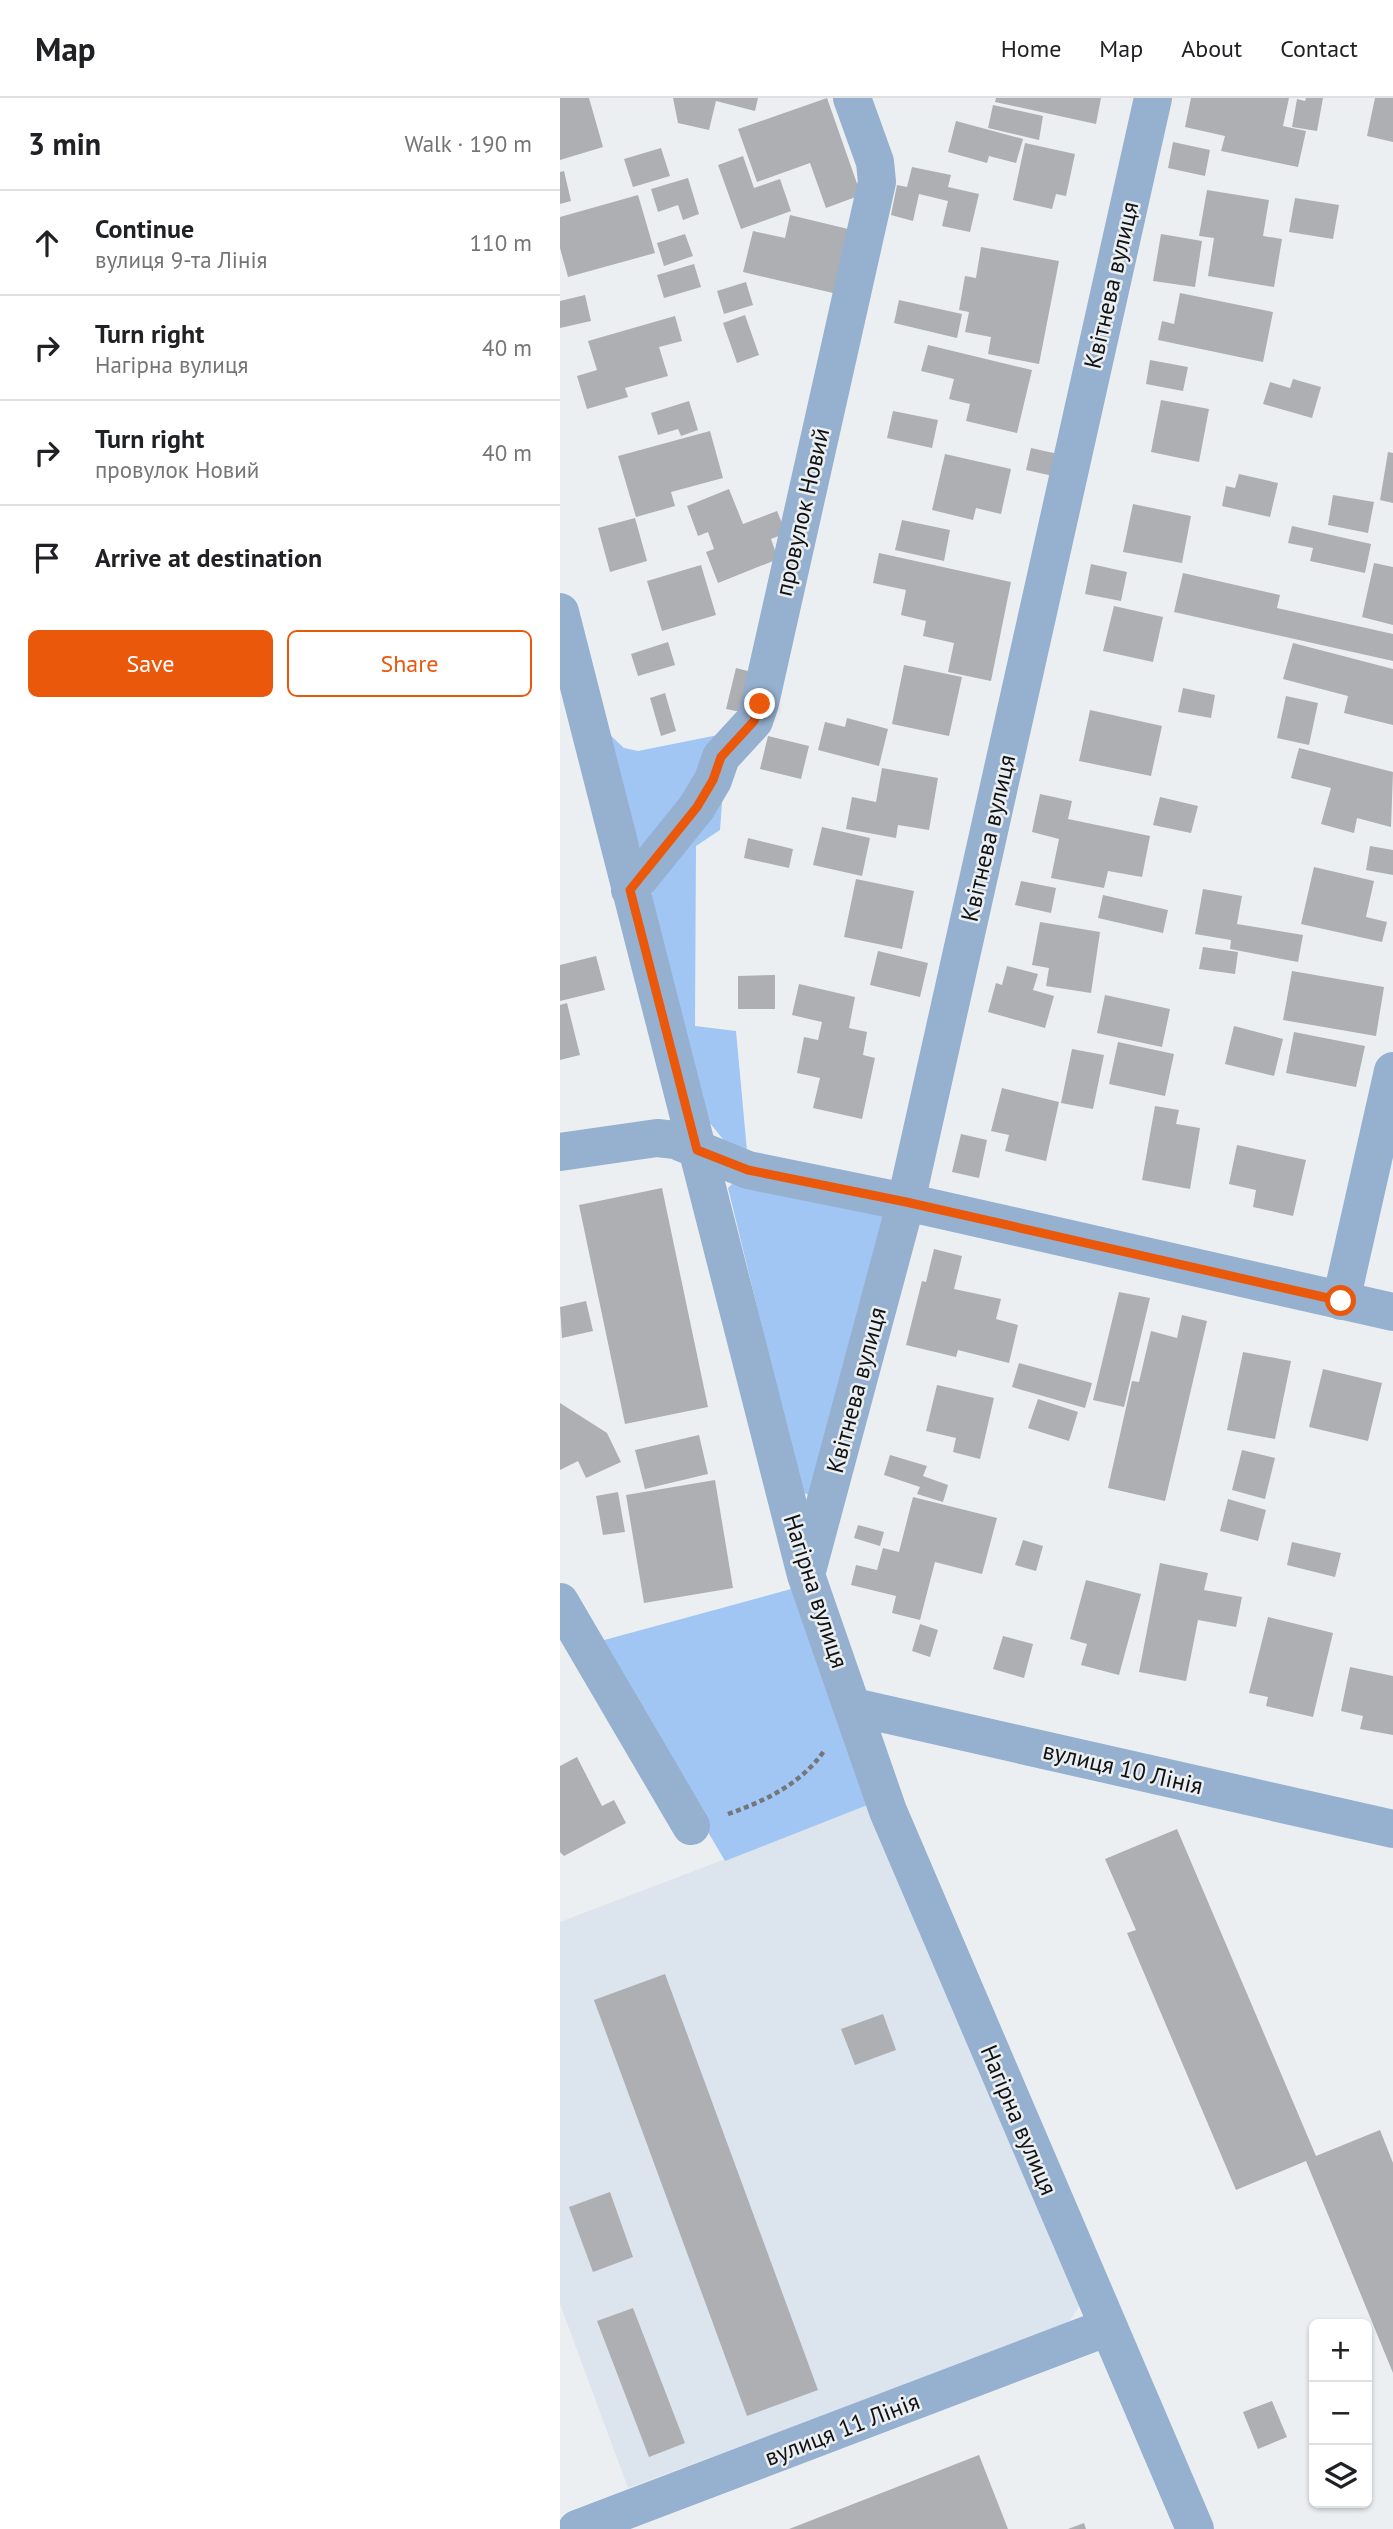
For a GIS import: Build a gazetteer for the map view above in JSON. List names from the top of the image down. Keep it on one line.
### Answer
{"streets":{"street":["Квітнева вулиця","провулок Новий","Нагірна вулиця","вулиця 10 Лінія","вулиця 11 Лінія"]},"crossings":[["Квітнева вулиця","Нагірна вулиця"],["провулок Новий","Нагірна вулиця"],["Нагірна вулиця","вулиця 10 Лінія"],["Нагірна вулиця","вулиця 11 Лінія"]],"page":{"header":"Map","nav":["Home","Map","About","Contact"],"heading":["3 min","Walk · 190 m"],"list":[["Continue","вулиця 9-та Лінія","110 m"],["Turn right","Нагірна вулиця","40 m"],["Turn right","провулок Новий","40 m"],"Arrive at destination"],"buttons":["Save","Share"],"map_buttons":["+","−"]}}
